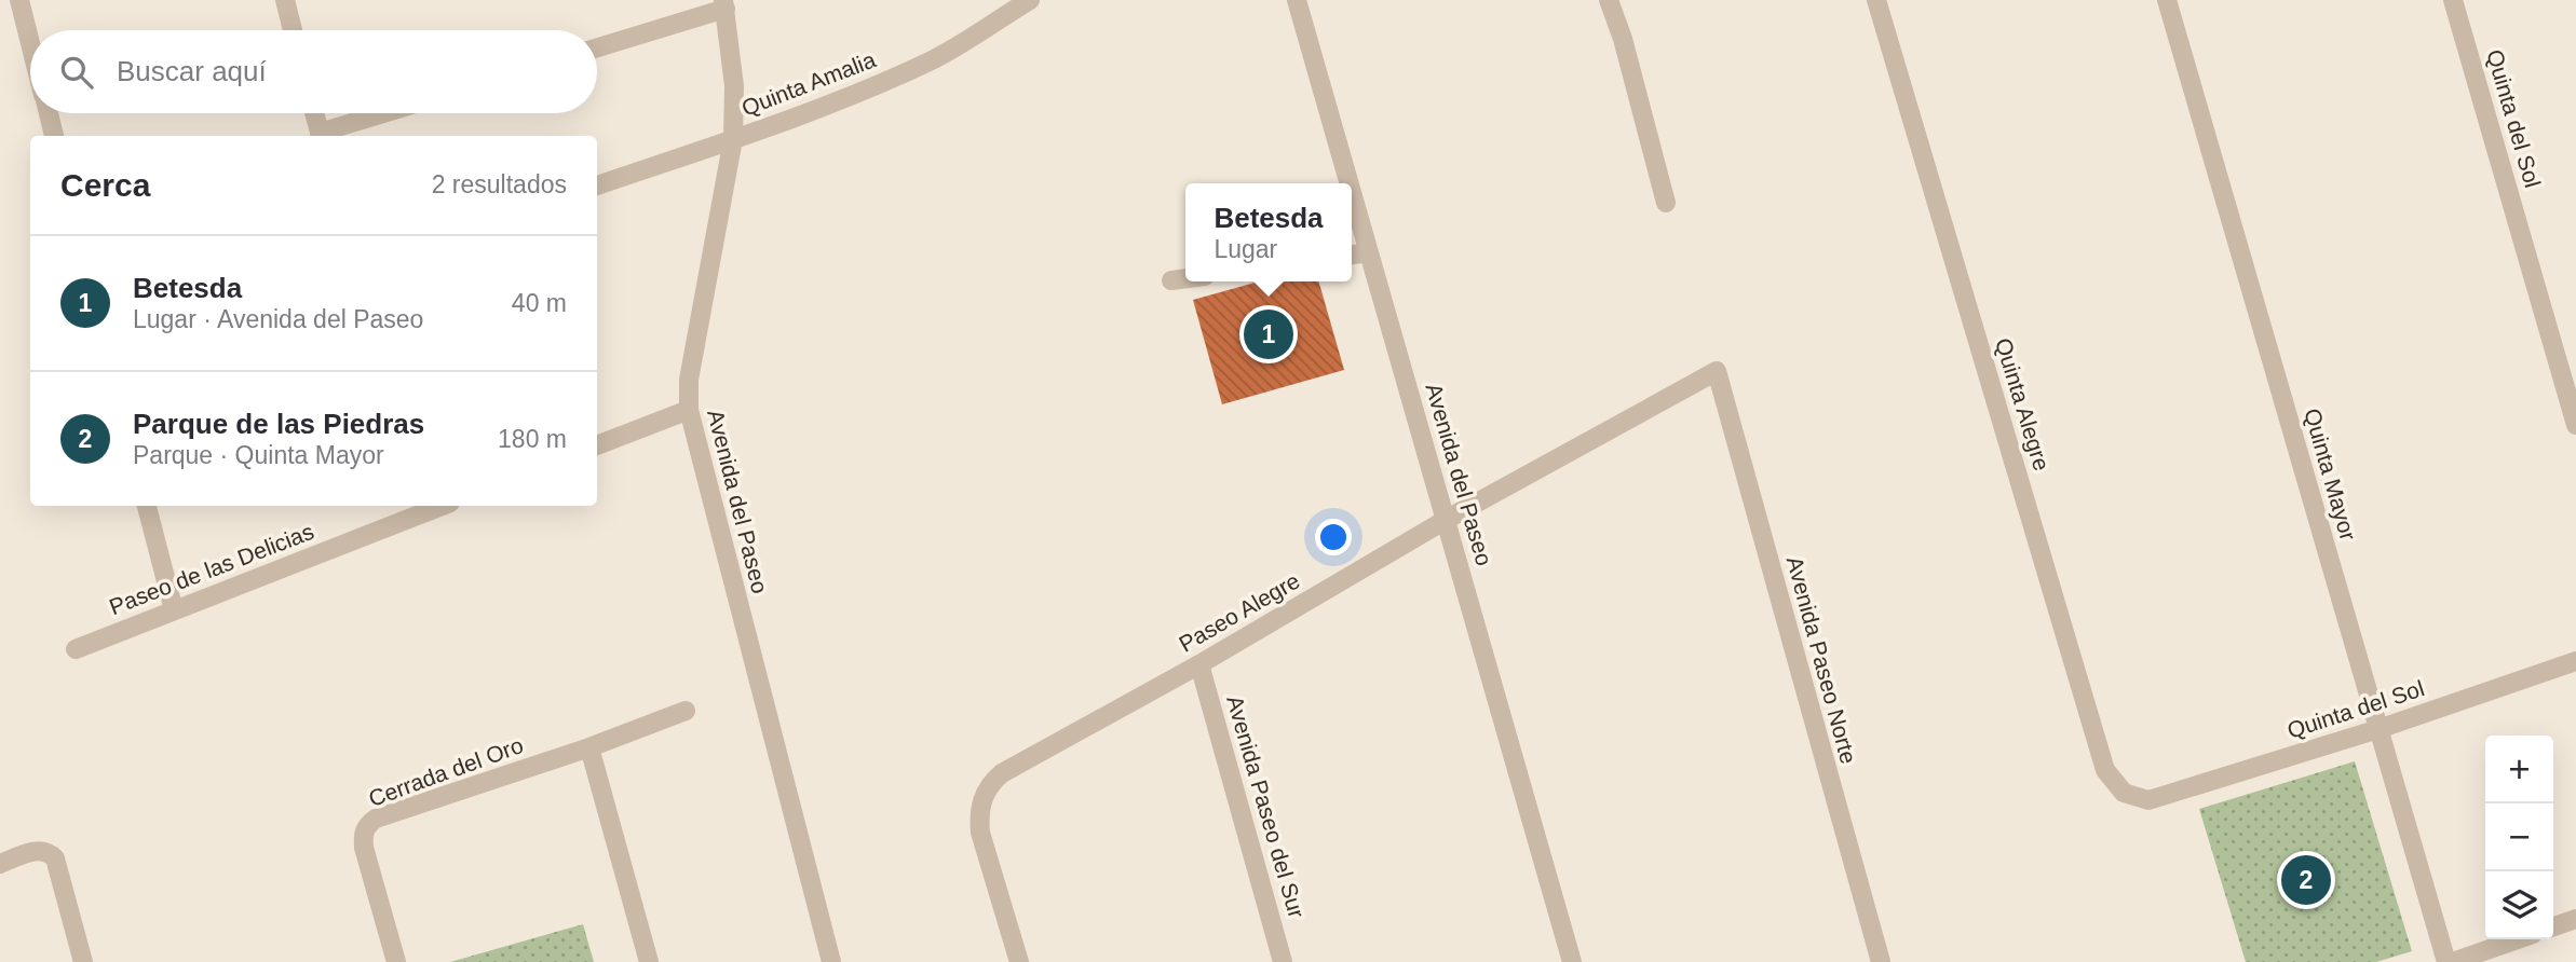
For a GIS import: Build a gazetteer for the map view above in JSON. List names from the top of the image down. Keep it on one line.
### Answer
{"streets":{"street":["Quinta Amalia","Quinta del Sol","Quinta Alegre","Avenida del Paseo","Quinta Mayor","Paseo de las Delicias","Paseo Alegre","Avenida Paseo Norte","Cerrada del Oro","Avenida Paseo del Sur"]},"crossings":[["Quinta Amalia","Avenida del Paseo"],["Quinta del Sol","Quinta Alegre"],["Quinta del Sol","Quinta Mayor"],["Avenida del Paseo","Paseo Alegre"],["Paseo Alegre","Avenida Paseo Norte"],["Paseo Alegre","Avenida Paseo del Sur"]],"page":{"search":"Buscar aquí","heading":["Cerca","2 resultados"],"popup":["Betesda","Lugar"],"list":[{"mark":"1","name":"Betesda","note":"Lugar · Avenida del Paseo","value":"40 m"},{"mark":"2","name":"Parque de las Piedras","note":"Parque · Quinta Mayor","value":"180 m"}],"pins":["1","2"],"map_buttons":["+","−"]}}
